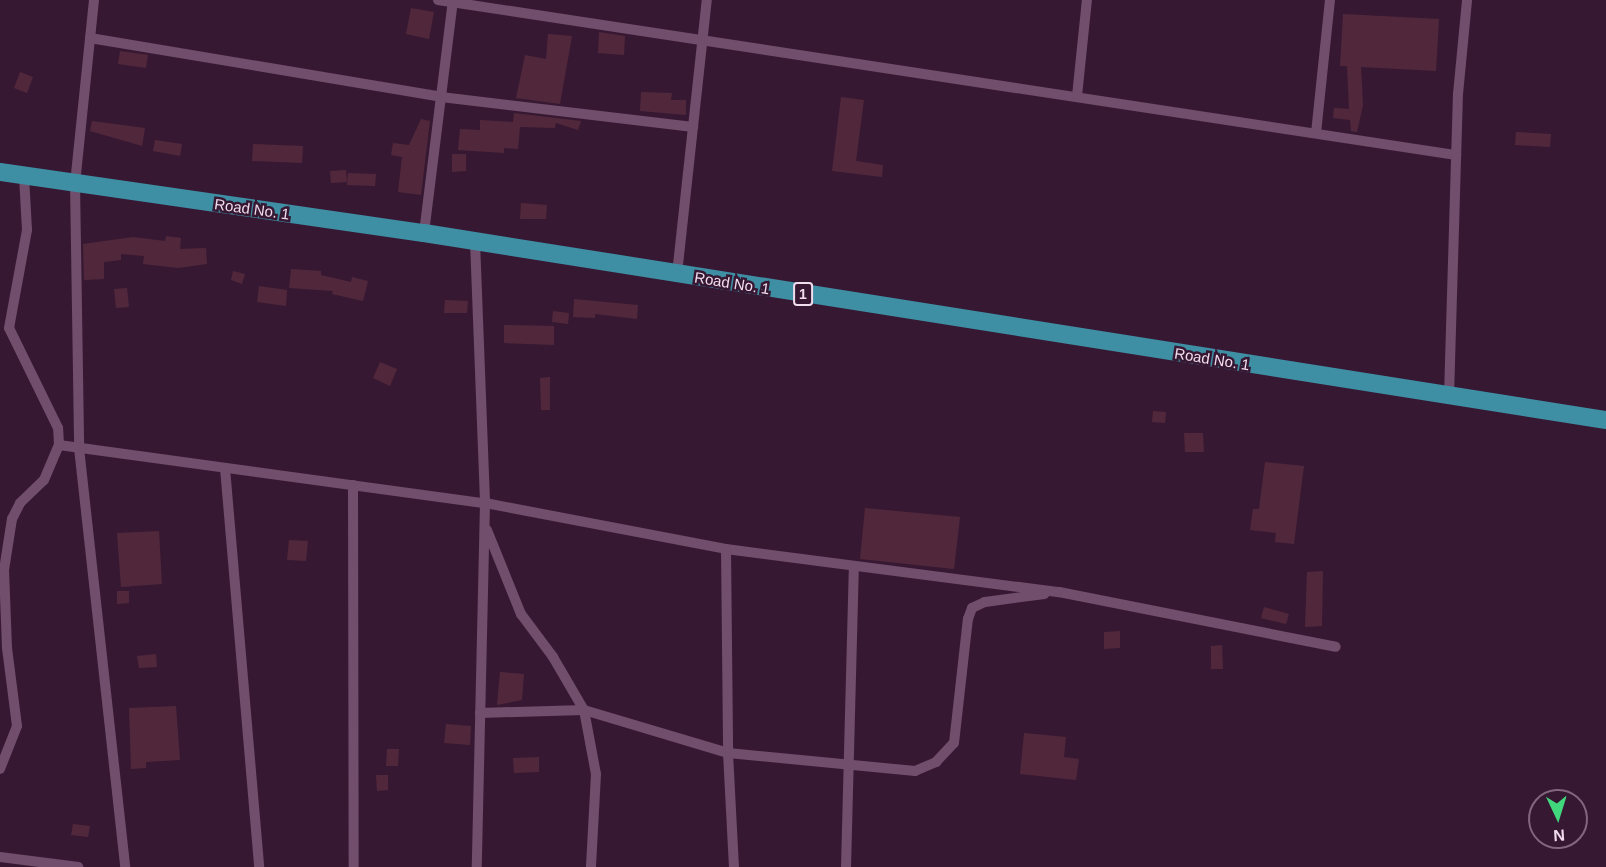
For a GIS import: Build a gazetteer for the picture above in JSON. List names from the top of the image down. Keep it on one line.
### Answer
{"streets":{"highway":["Road No. 1","1"]},"north":"bottom"}
